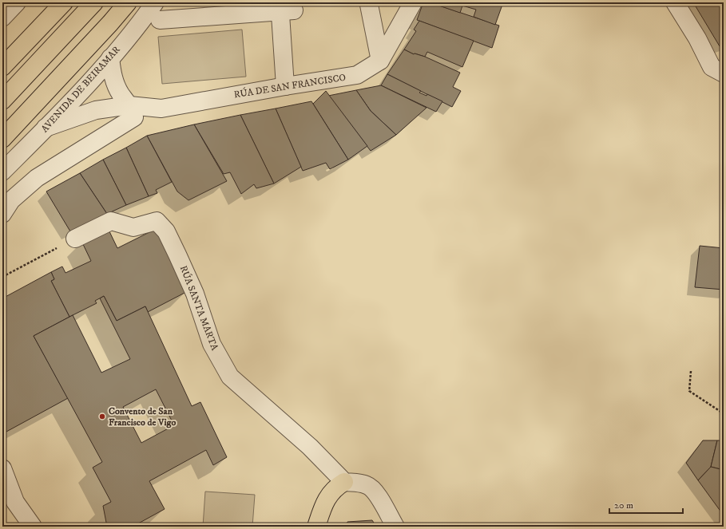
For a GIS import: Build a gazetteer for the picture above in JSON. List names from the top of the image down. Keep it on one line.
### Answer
{"streets":{"street":["RÚA DE SAN FRANCISCO","AVENIDA DE BEIRAMAR","RÚA SANTA MARTA"]},"crossings":[["RÚA DE SAN FRANCISCO","AVENIDA DE BEIRAMAR"]],"places":["Convento de San Francisco de Vigo"],"scale_bar":"20 m"}
